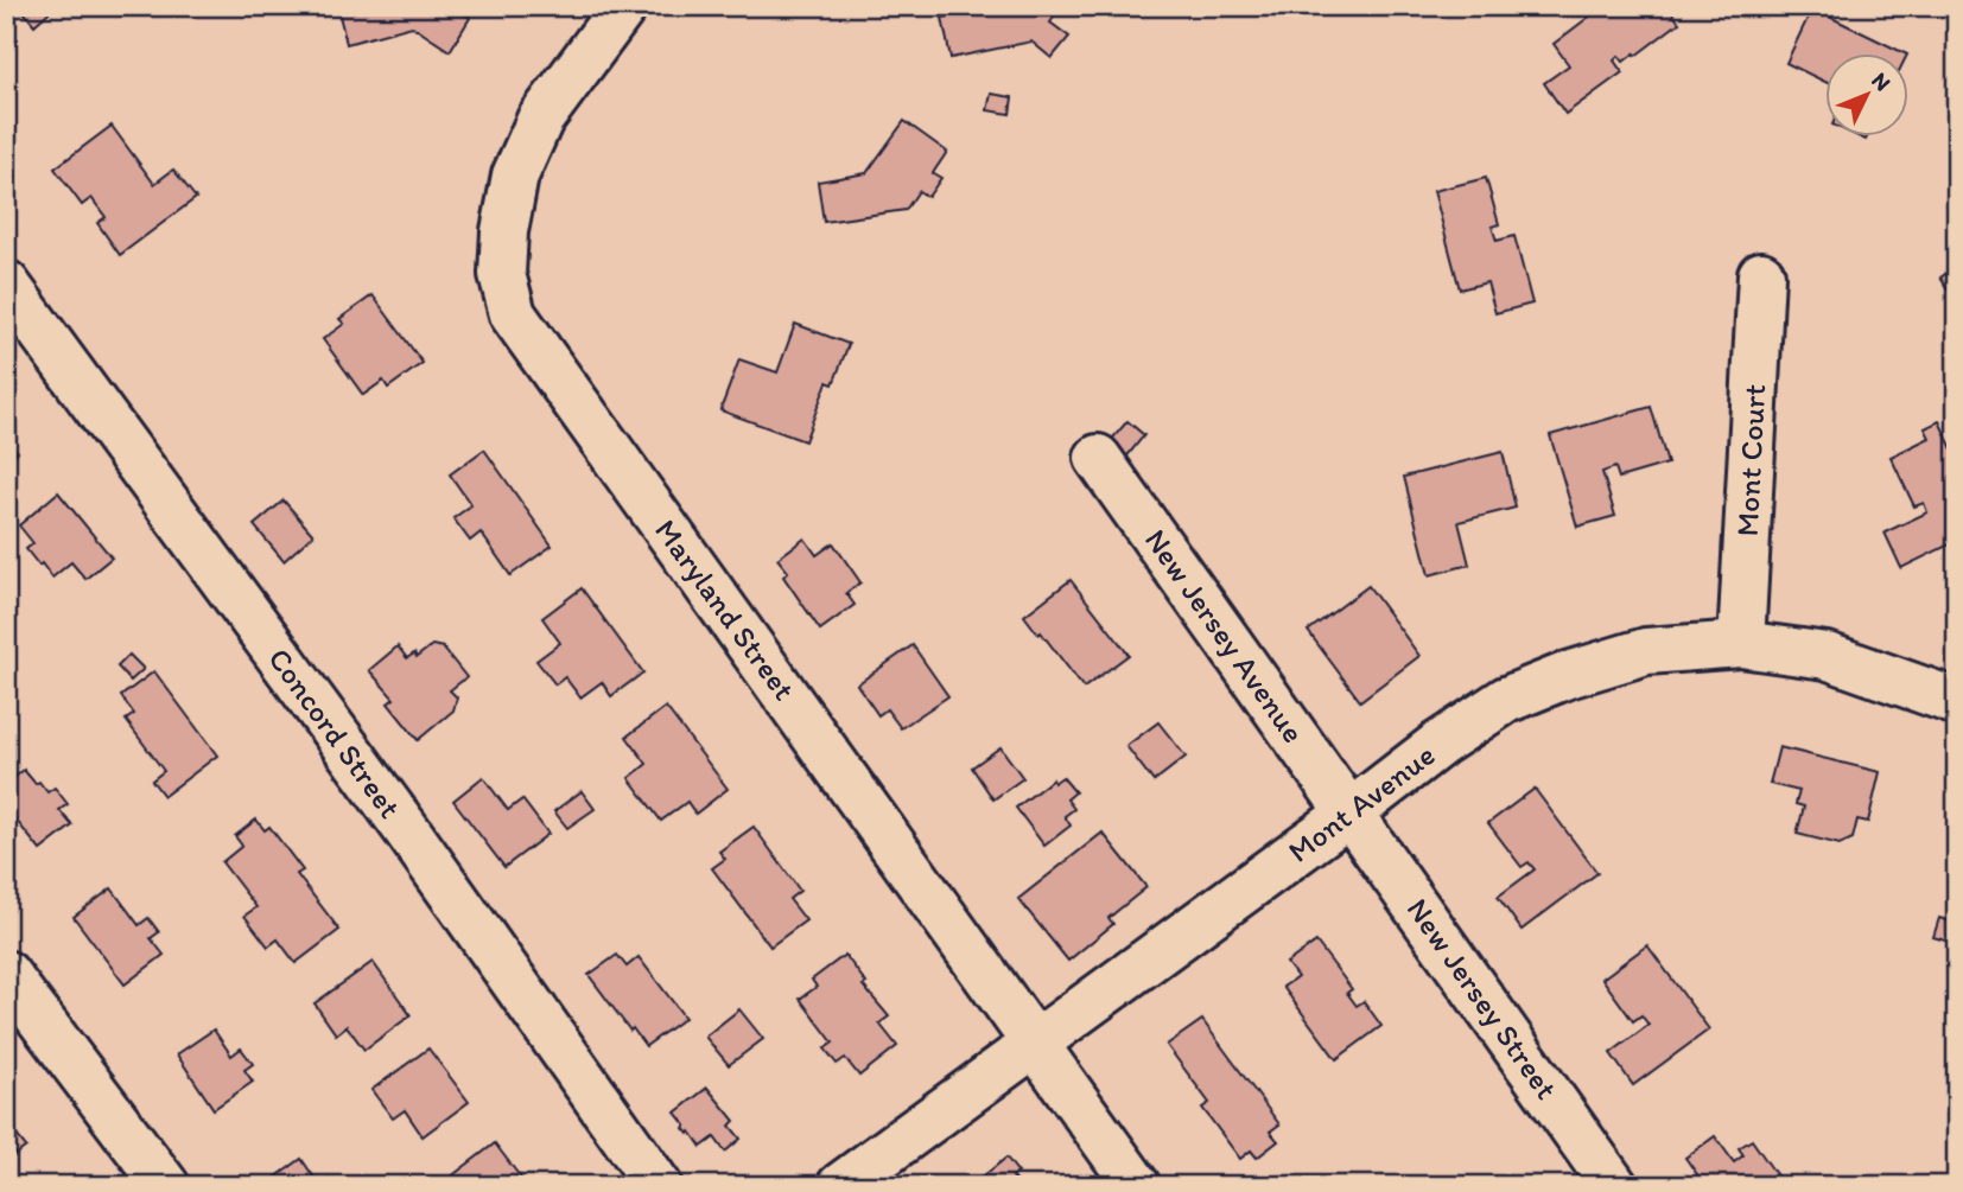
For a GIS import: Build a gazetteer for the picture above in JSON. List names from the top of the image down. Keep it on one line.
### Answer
{"streets":{"street":["Mont Court","Maryland Street","New Jersey Avenue","Concord Street","Mont Avenue","New Jersey Street"]},"crossings":[["Mont Court","Mont Avenue"],["Maryland Street","Mont Avenue"],["New Jersey Avenue","Mont Avenue"],["New Jersey Avenue","New Jersey Street"],["Mont Avenue","New Jersey Street"]],"north":"top right"}
